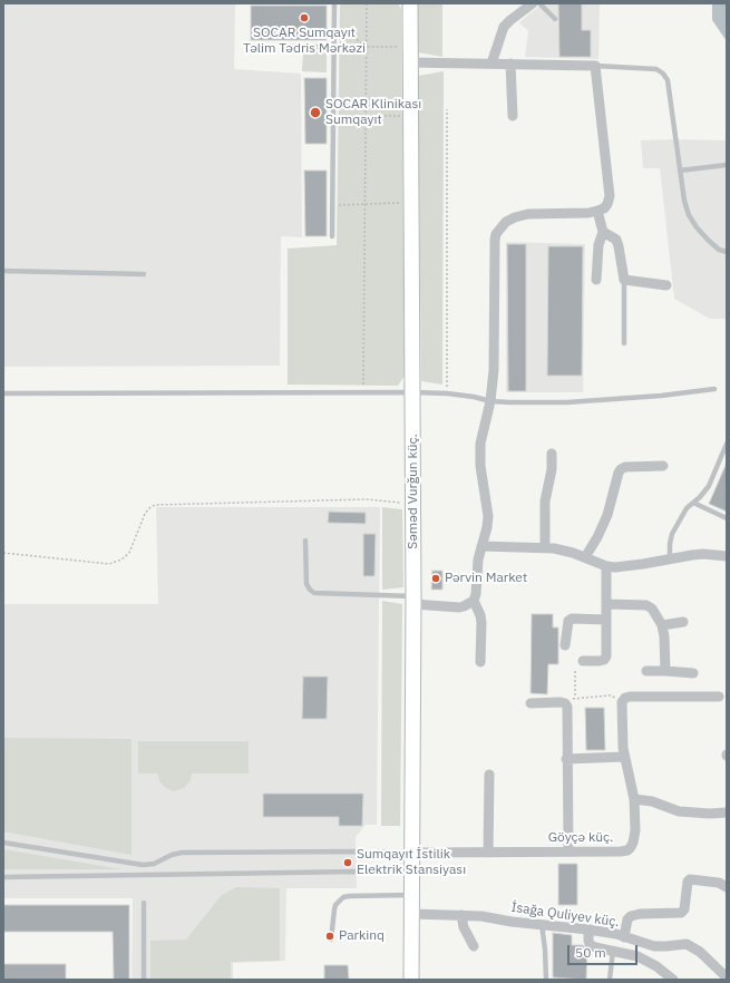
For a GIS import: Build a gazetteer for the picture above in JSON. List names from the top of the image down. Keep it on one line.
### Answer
{"streets":{"main road":["Səməd Vurğun küç."],"street":["Göyçə küç.","İsağa Quliyev küç."]},"crossings":[["Səməd Vurğun küç.","Göyçə küç."],["Səməd Vurğun küç.","İsağa Quliyev küç."]],"places":["SOCAR Sumqayıt Təlim Tədris Mərkəzi","SOCAR Klinikası Sumqayıt","Pərvin Market","Sumqayıt İstilik Elektrik Stansiyası","Parkinq"],"scale_bar":"50 m"}
